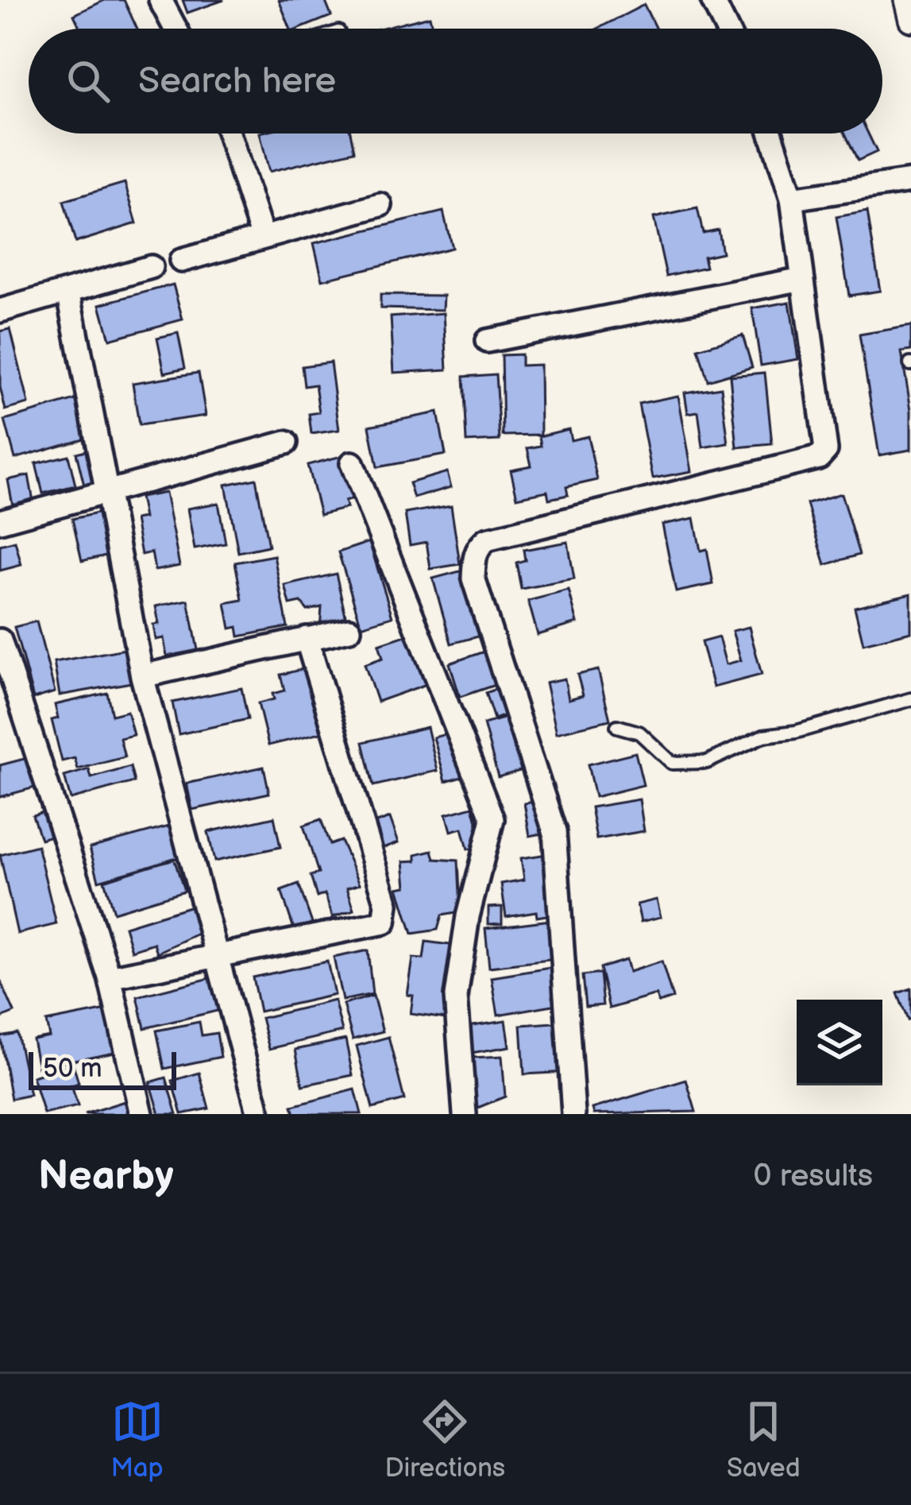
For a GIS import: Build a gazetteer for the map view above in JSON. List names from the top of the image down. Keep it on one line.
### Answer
{"scale_bar":"50 m","page":{"search":"Search here","scale":"50 m","heading":["Nearby","0 results"],"nav":["Map","Directions","Saved"]}}
